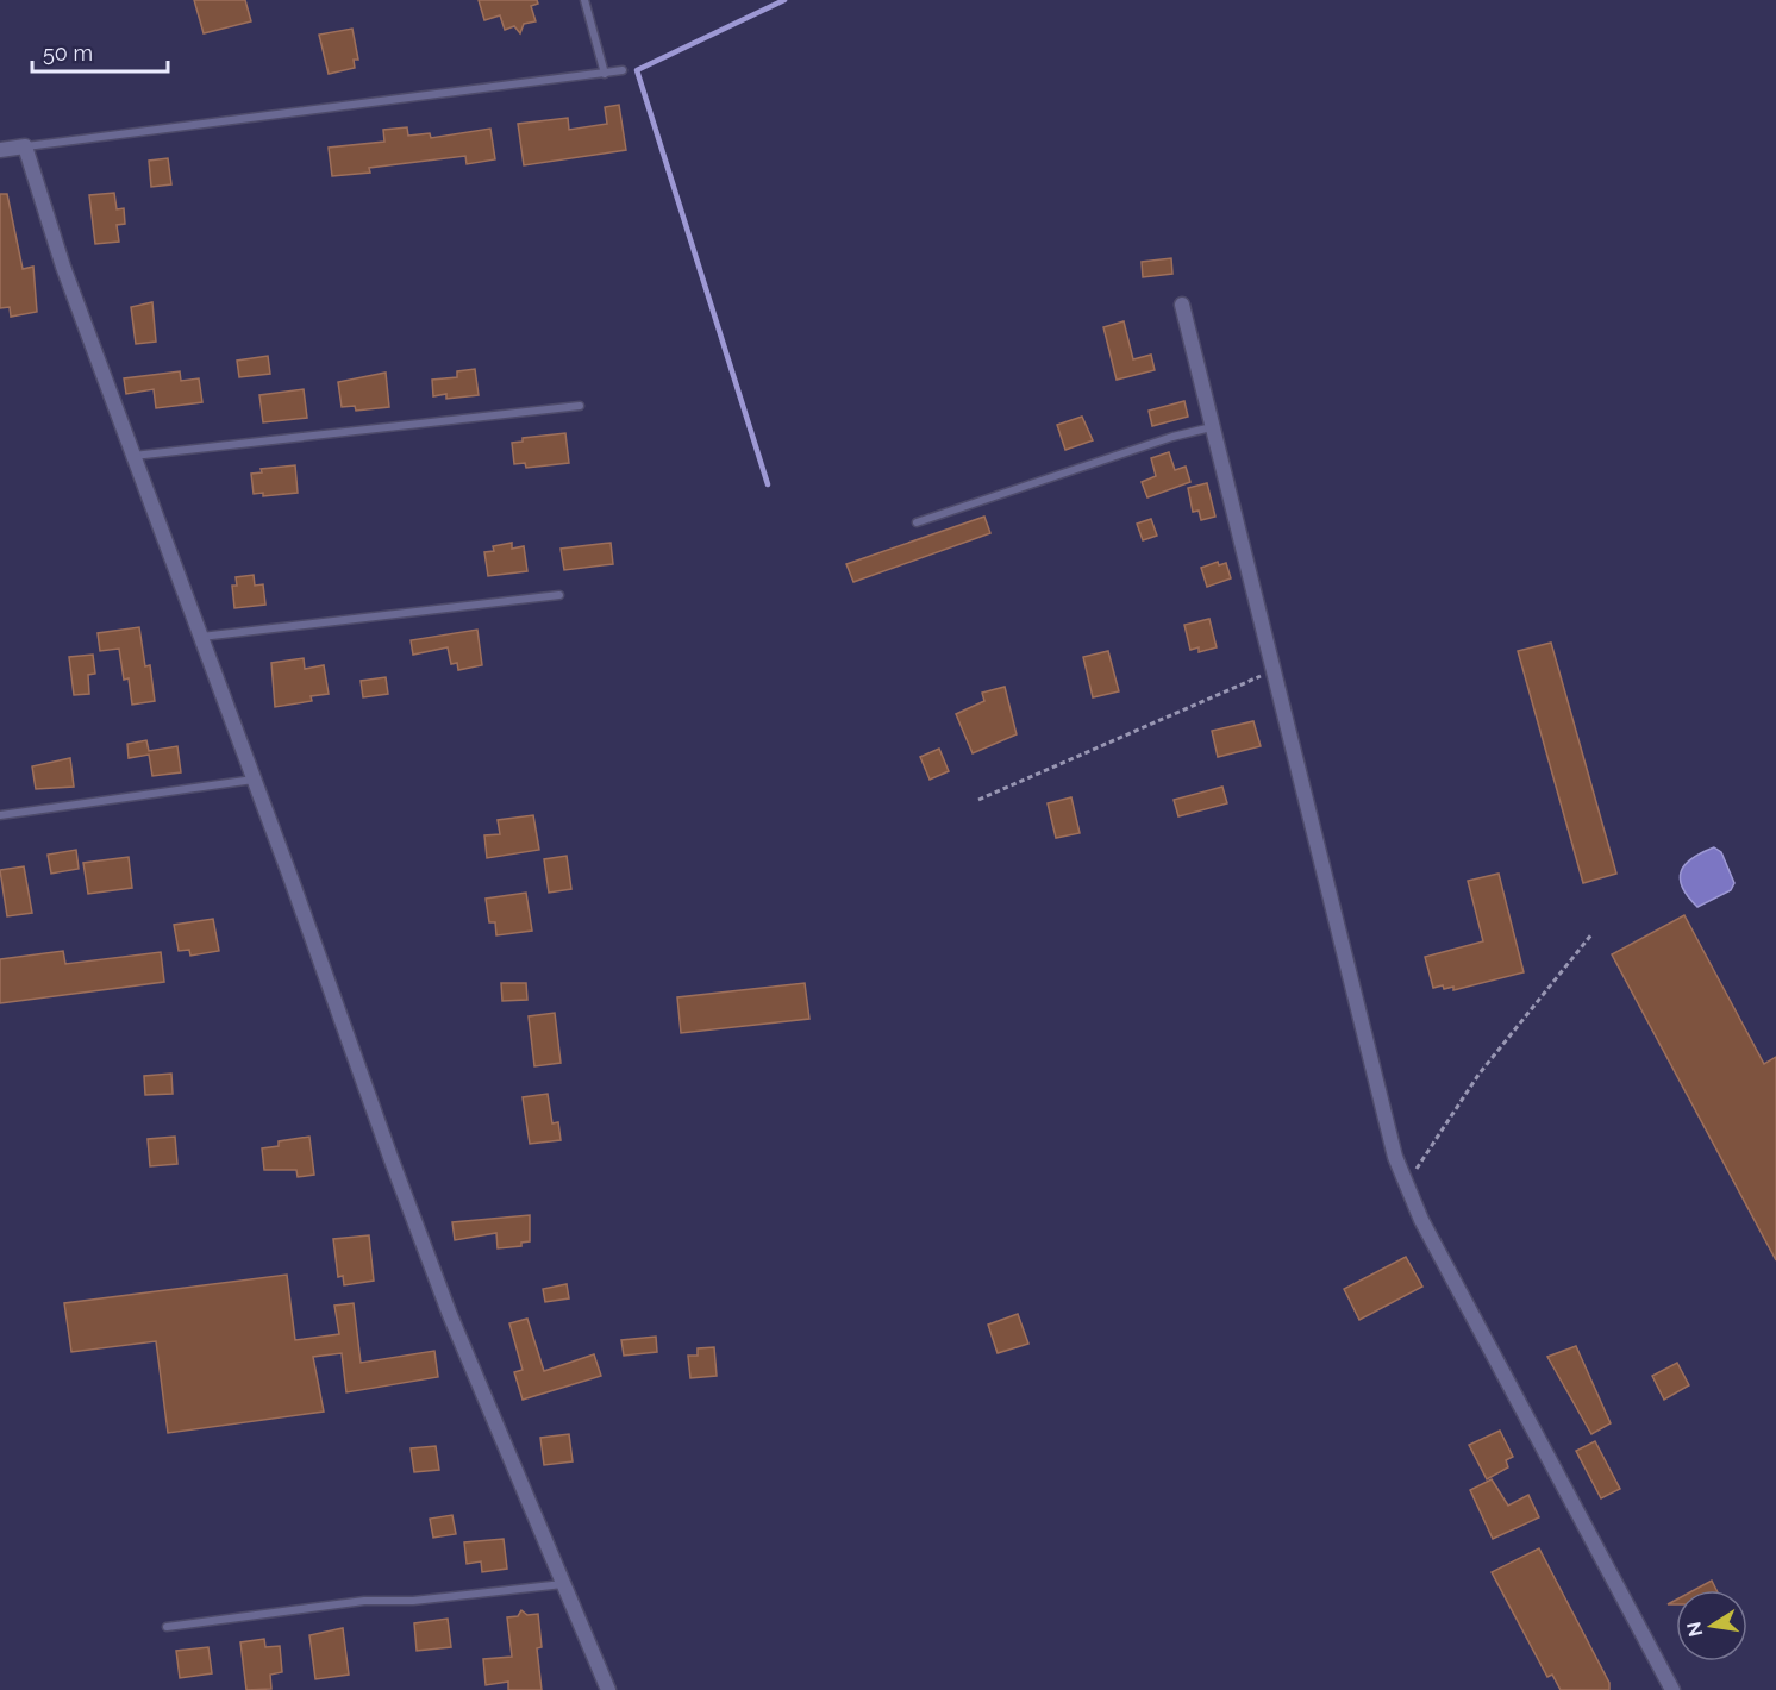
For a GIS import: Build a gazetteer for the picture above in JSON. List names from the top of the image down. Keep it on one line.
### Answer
{"scale_bar":"50 m","north":"left"}
